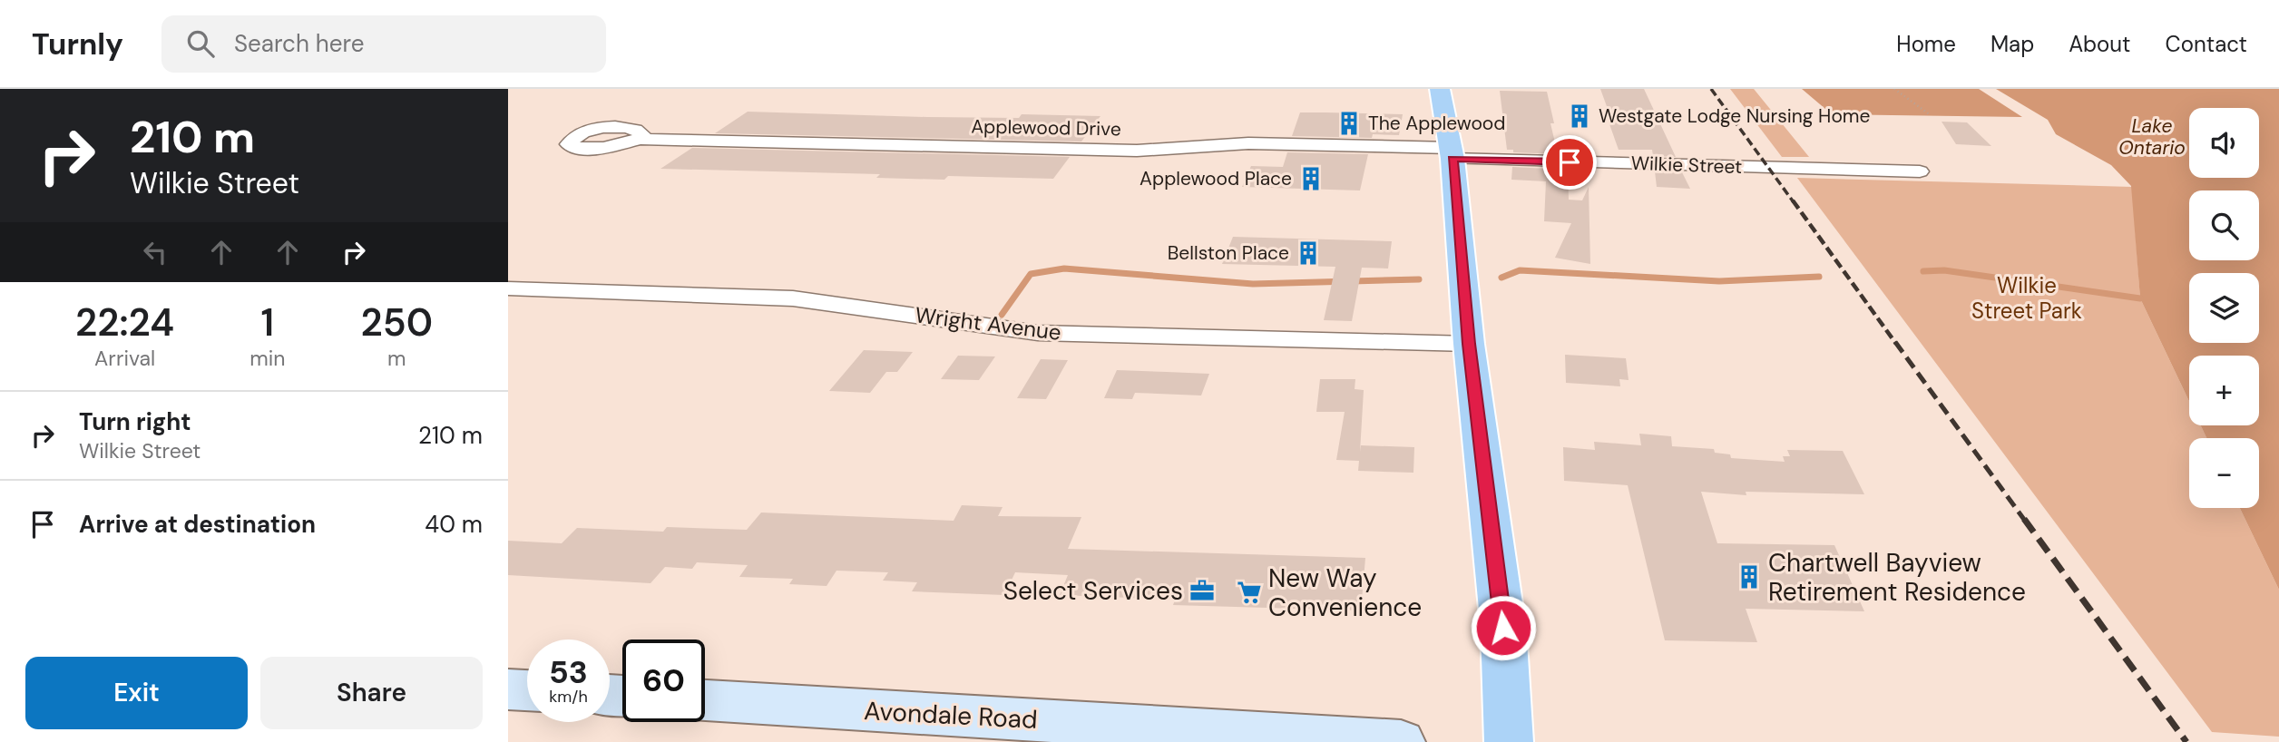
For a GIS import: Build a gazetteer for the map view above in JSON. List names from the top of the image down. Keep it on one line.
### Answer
{"streets":{"street":["Applewood Drive","Wilkie Street","Wright Avenue","Avondale Road"]},"crossings":[["Applewood Drive","Wilkie Street"]],"water":["Lake Ontario"],"parks":["Wilkie Street Park"],"places":{"building":["Westgate Lodge Nursing Home","The Applewood","Applewood Place","Bellston Place","Chartwell Bayview Retirement Residence"],"office":["Select Services"],"supermarket":["New Way Convenience"]},"page":{"header":"Turnly","search":"Search here","nav":["Home","Map","About","Contact"],"turn":["210 m","Wilkie Street"],"map_buttons":["+","−"],"eta":["22:24","Arrival","1","min","250","m"],"list":[{"name":"Turn right","note":"Wilkie Street","value":"210 m"},{"name":"Arrive at destination","value":"40 m"}],"speed":"53 km/h","limit":"60","buttons":["Exit","Share"]}}
